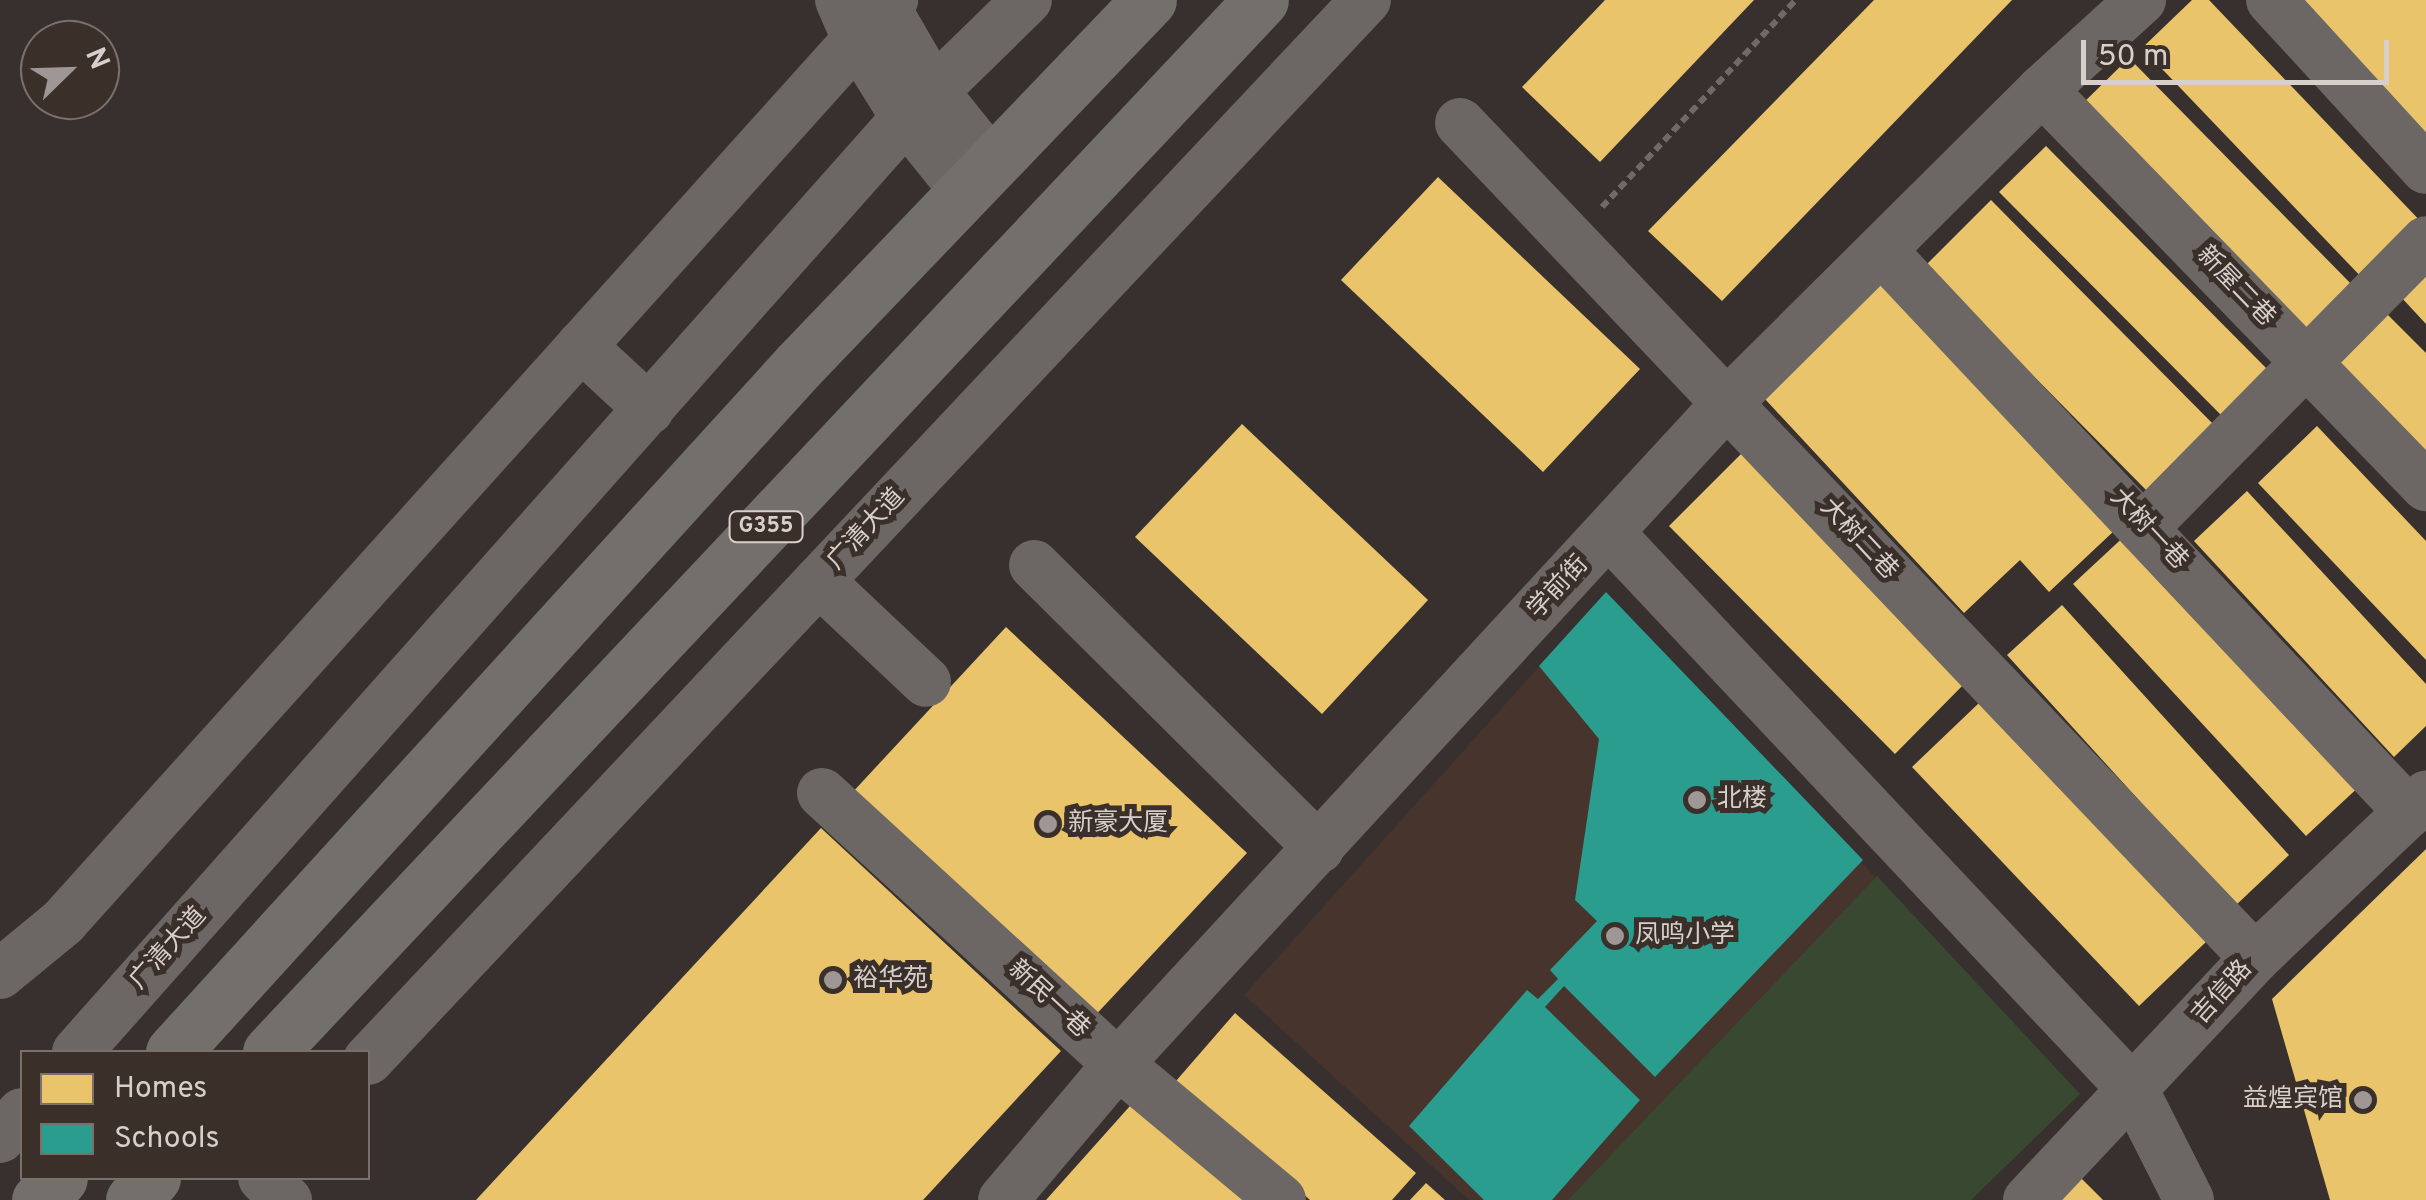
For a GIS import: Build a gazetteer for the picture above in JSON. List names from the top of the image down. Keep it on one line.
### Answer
{"streets":{"highway":["G355"],"street":["新屋二巷","广清大道","大树一巷","大树二巷","学前街","吉信路","新民一巷"]},"crossings":[["新屋二巷","学前街"],["大树一巷","学前街"],["大树一巷","吉信路"],["大树二巷","学前街"],["大树二巷","吉信路"],["学前街","新民一巷"]],"places":["北楼","新豪大厦","凤鸣小学","裕华苑","益煌宾馆"],"legend":["Homes","Schools"],"scale_bar":"50 m","north":"top right"}
